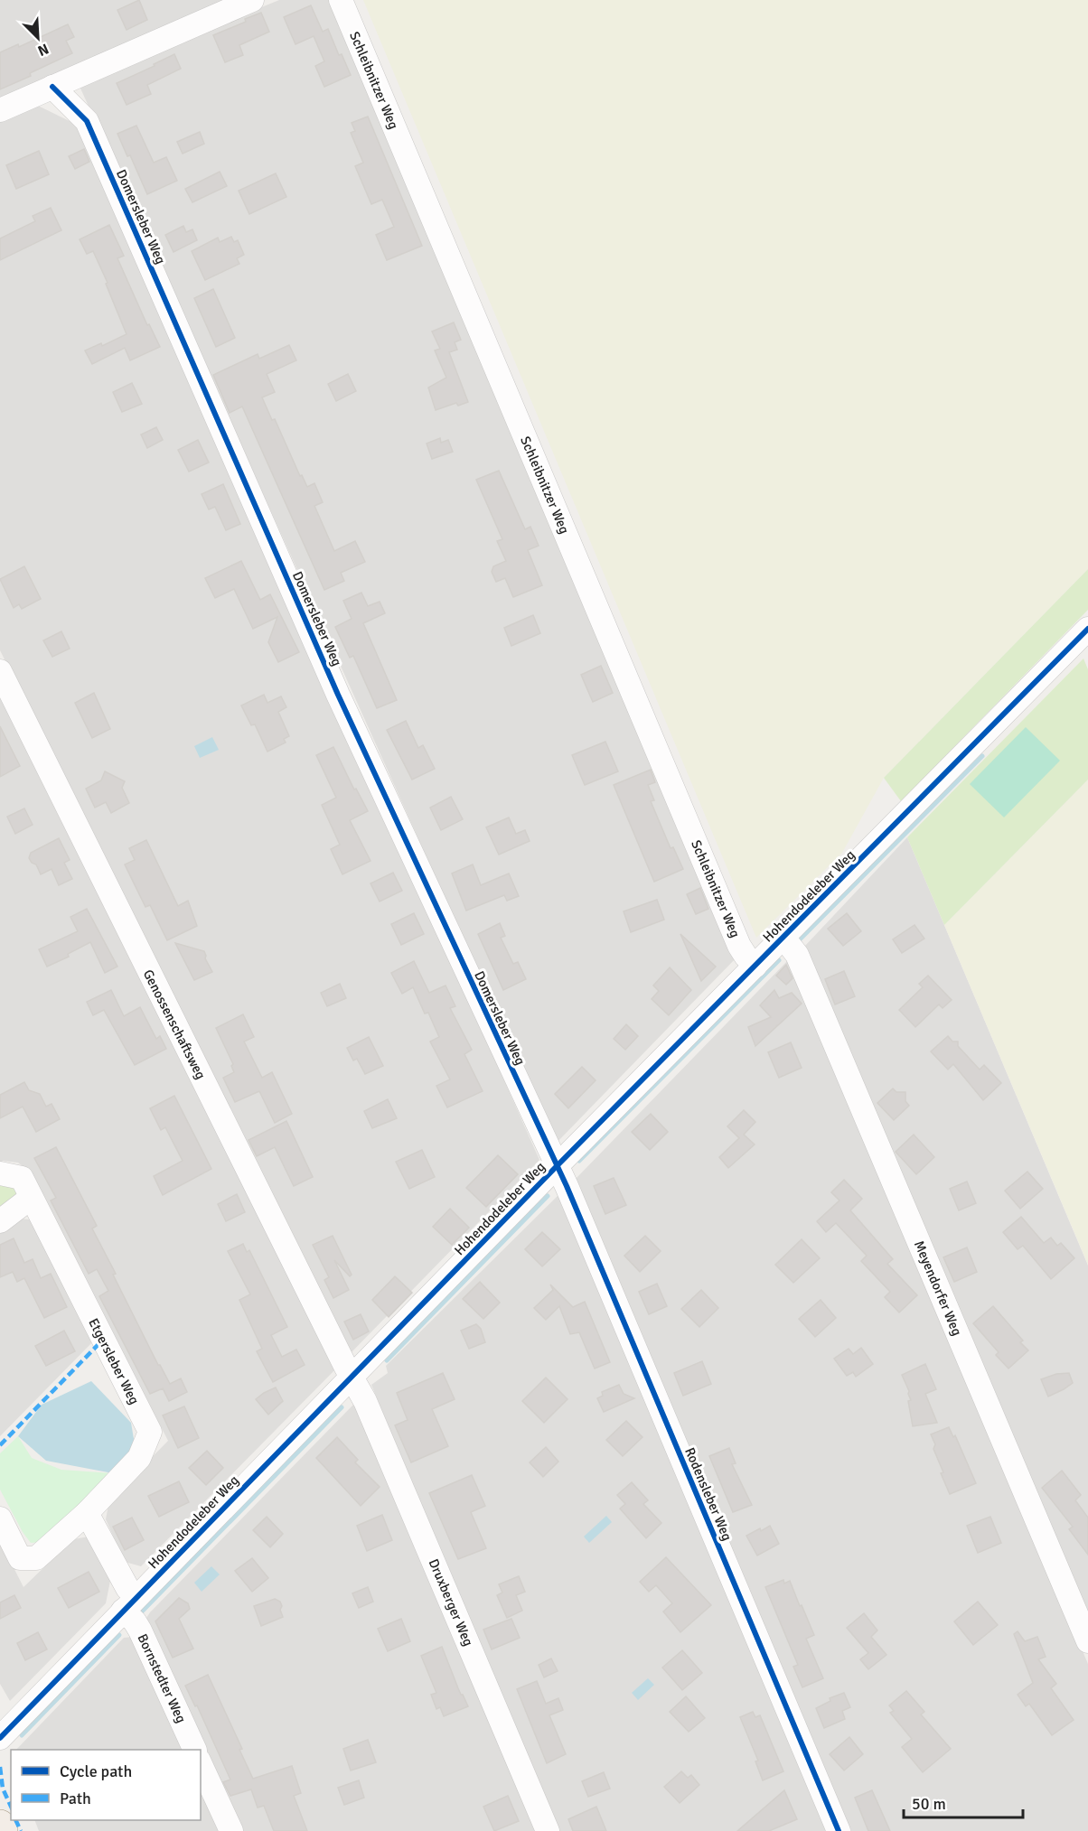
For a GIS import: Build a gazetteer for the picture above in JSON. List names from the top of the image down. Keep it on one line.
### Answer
{"streets":{"street":["Schleibnitzer Weg","Domersleber Weg","Hohendodeleber Weg","Genossenschaftsweg","Meyendorfer Weg","Etgersleber Weg","Rodensleber Weg","Druxberger Weg","Bornstedter Weg"]},"crossings":[["Schleibnitzer Weg","Hohendodeleber Weg"],["Domersleber Weg","Hohendodeleber Weg"],["Domersleber Weg","Rodensleber Weg"],["Hohendodeleber Weg","Genossenschaftsweg"],["Hohendodeleber Weg","Meyendorfer Weg"],["Hohendodeleber Weg","Rodensleber Weg"],["Hohendodeleber Weg","Druxberger Weg"],["Hohendodeleber Weg","Bornstedter Weg"],["Genossenschaftsweg","Druxberger Weg"]],"legend":["Cycle path","Path"],"scale_bar":"50 m","north":"bottom right"}
